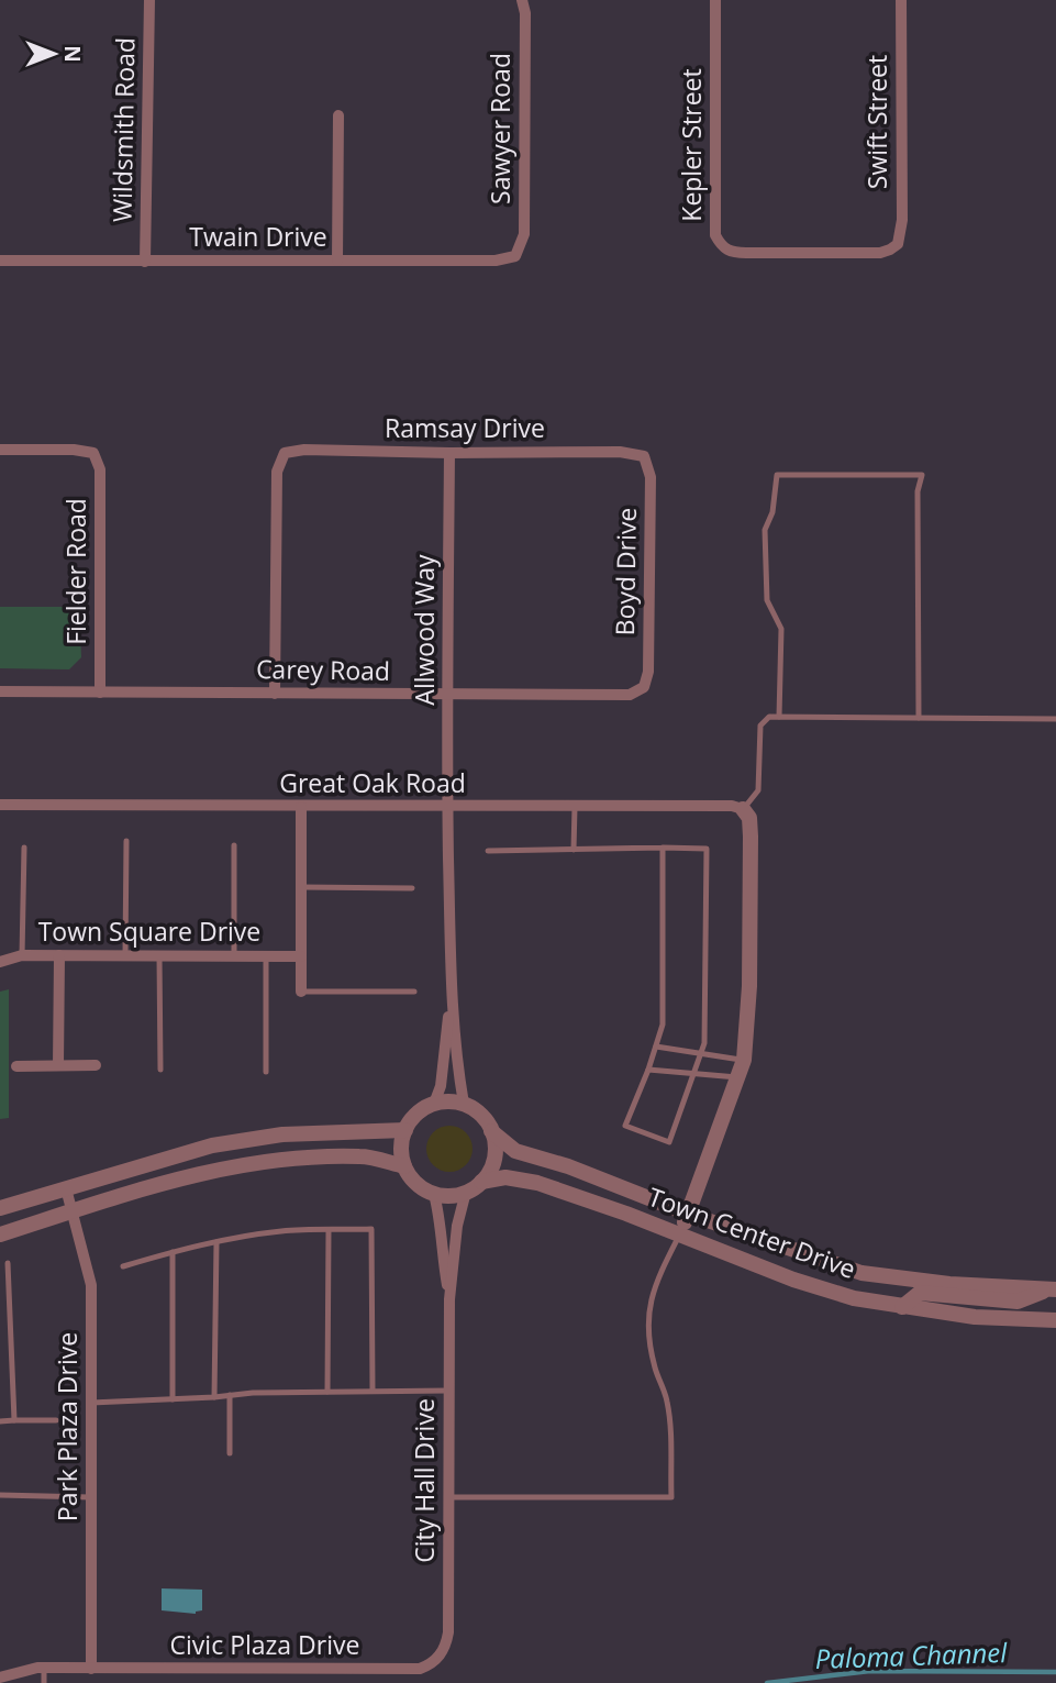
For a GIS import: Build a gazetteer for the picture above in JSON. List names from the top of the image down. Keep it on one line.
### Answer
{"streets":{"street":["Swift Street","Sawyer Road","Wildsmith Road","Kepler Street","Twain Drive","Ramsay Drive","Fielder Road","Boyd Drive","Allwood Way","Carey Road","Great Oak Road","Town Square Drive","Town Center Drive","Park Plaza Drive","City Hall Drive","Civic Plaza Drive"]},"crossings":[["Swift Street","Kepler Street"],["Sawyer Road","Twain Drive"],["Wildsmith Road","Twain Drive"],["Ramsay Drive","Boyd Drive"],["Ramsay Drive","Allwood Way"],["Ramsay Drive","Carey Road"],["Fielder Road","Carey Road"],["Boyd Drive","Carey Road"],["Allwood Way","Carey Road"],["Allwood Way","Great Oak Road"],["Town Center Drive","City Hall Drive"],["Park Plaza Drive","Civic Plaza Drive"],["City Hall Drive","Civic Plaza Drive"]],"water":["Paloma Channel"],"north":"right"}
